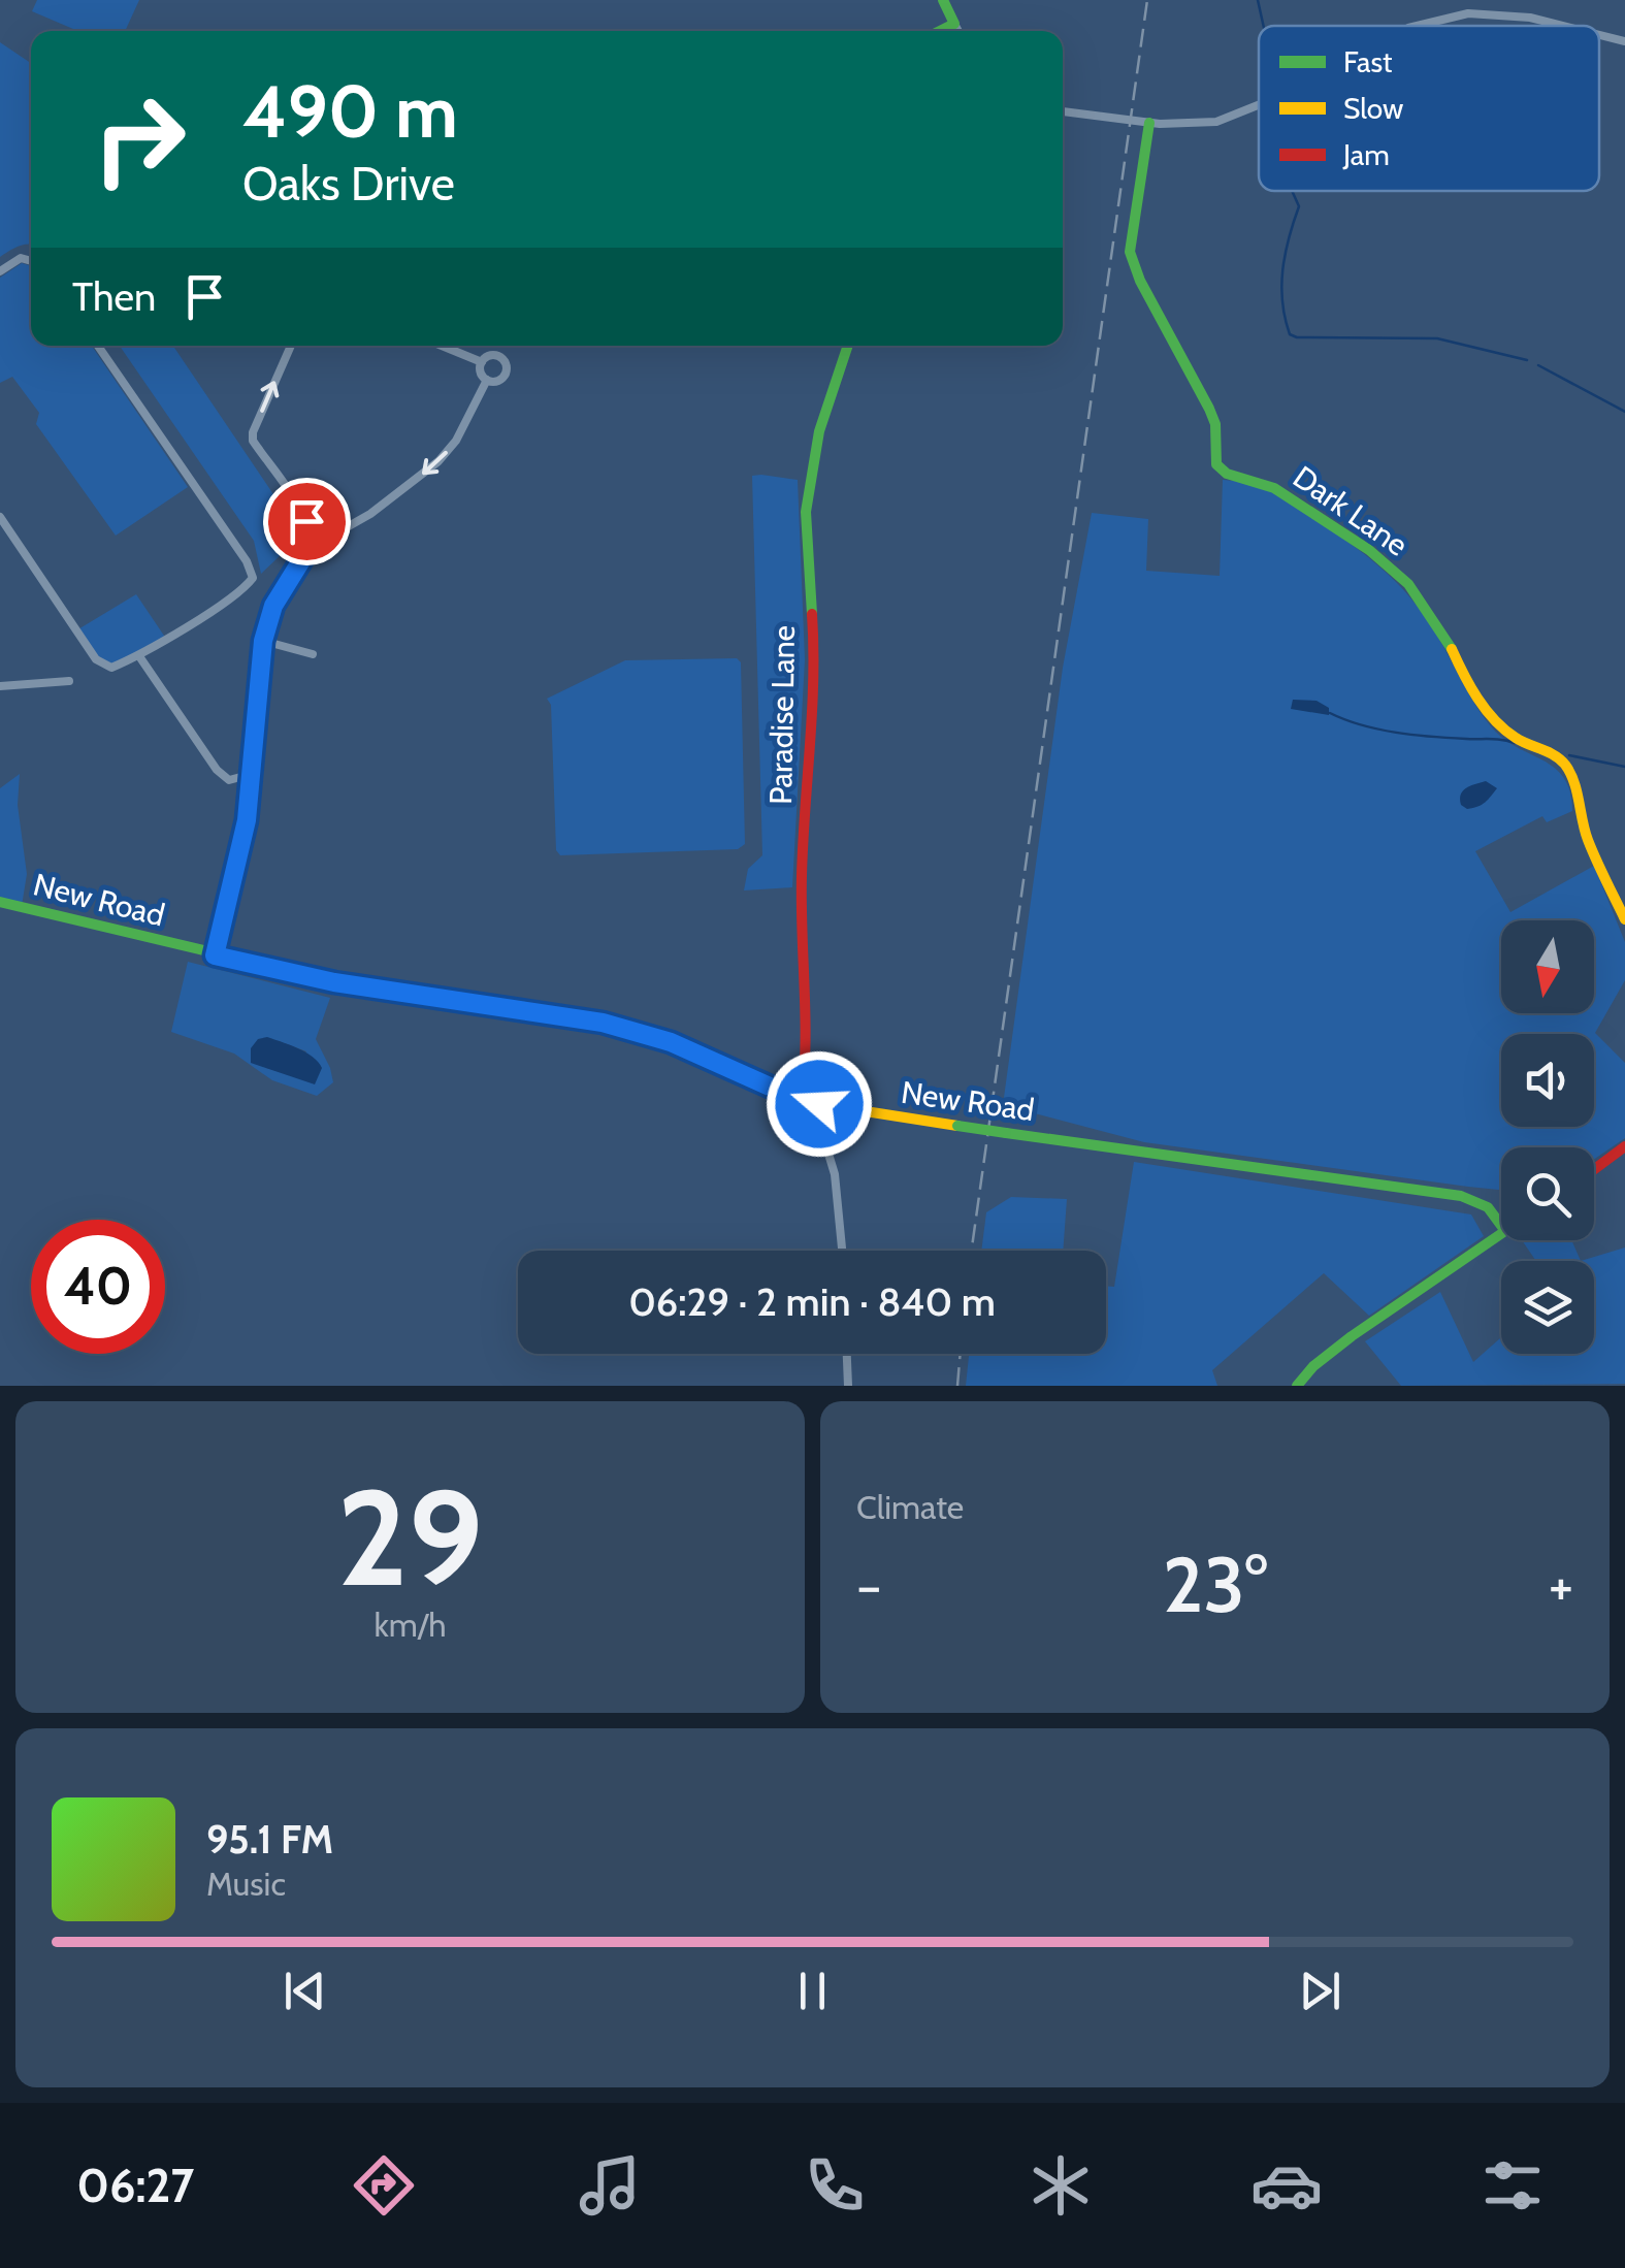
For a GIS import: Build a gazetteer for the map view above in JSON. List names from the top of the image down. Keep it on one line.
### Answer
{"streets":{"street":["Dark Lane","Paradise Lane","New Road"]},"crossings":[["Paradise Lane","New Road"]],"legend":["Fast","Slow","Jam"],"north":"bottom","page":{"turn":["490 m","Oaks Drive"],"then":"Then","limit":"40","trip":"06:29 · 2 min · 840 m","tile":[["29","km/h"],"Climate"],"heat":["−","23°","+"],"song":["95.1 FM","Music"],"tabs":"06:27"}}
